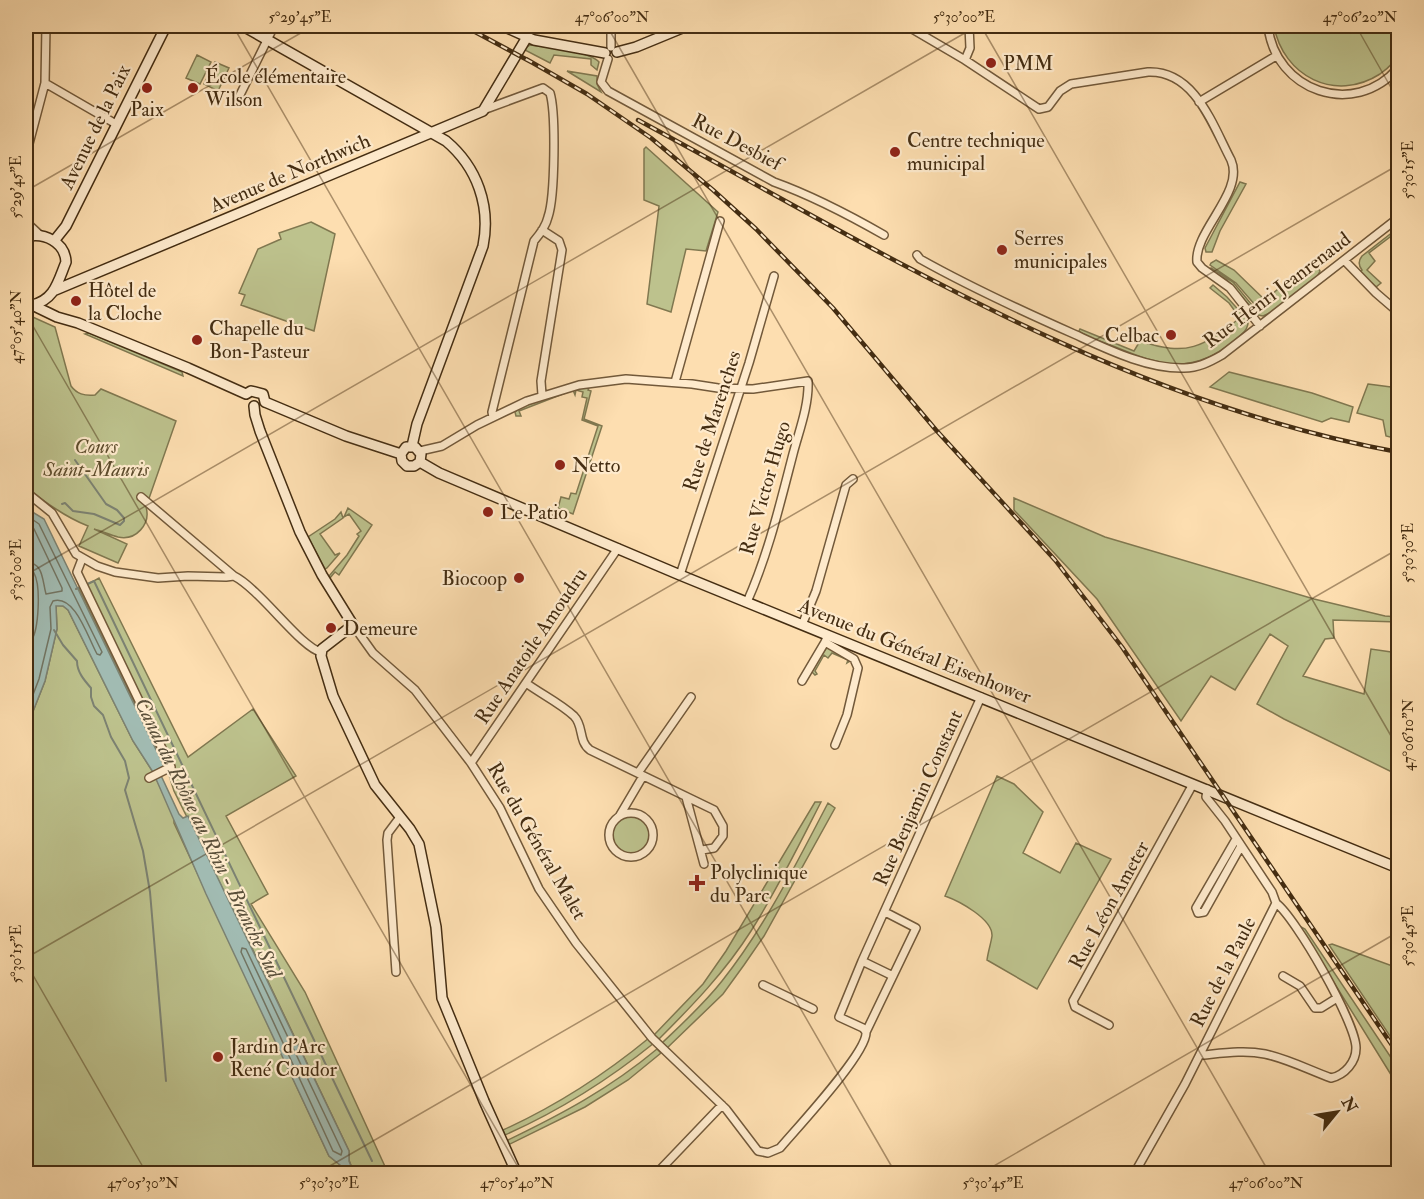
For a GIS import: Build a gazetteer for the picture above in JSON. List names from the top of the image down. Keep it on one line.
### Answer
{"streets":{"main road":["Avenue de la Paix","Avenue de Northwich","Avenue du Général Eisenhower","Rue du Général Malet"],"street":["Rue Desbief","Rue Henri Jeanrenaud","Rue de Marenches","Rue Victor Hugo","Rue Anatoile Amoudru","Rue Benjamin Constant","Rue Léon Ameter","Rue de la Paule"]},"crossings":[["Avenue de Northwich","Avenue du Général Eisenhower"],["Rue de Marenches","Rue Victor Hugo"],["Rue de Marenches","Avenue du Général Eisenhower"],["Rue Victor Hugo","Avenue du Général Eisenhower"],["Rue Anatoile Amoudru","Avenue du Général Eisenhower"],["Rue Anatoile Amoudru","Rue du Général Malet"],["Avenue du Général Eisenhower","Rue Benjamin Constant"],["Avenue du Général Eisenhower","Rue du Général Malet"],["Avenue du Général Eisenhower","Rue Léon Ameter"],["Avenue du Général Eisenhower","Rue de la Paule"],["Rue Benjamin Constant","Rue du Général Malet"]],"water":["Canal du Rhône au Rhin - Branche Sud"],"parks":["Cours Saint-Mauris"],"places":{"other":["PMM","Paix","École élémentaire Wilson","Centre technique municipal","Serres municipales","Hôtel de la Cloche","Celbac","Chapelle du Bon-Pasteur","Netto","Le Patio","Biocoop","Demeure","Jardin d'Arc René Coudor"],"health":["Polyclinique du Parc"]},"north":"top right","coordinates":["5°29'45\"E","47°06'00\"N","5°30'00\"E","47°06'20\"N","5°30'15\"E","47°05'40\"N","5°30'30\"E","47°06'10\"N","5°30'45\"E","47°05'30\"N"]}
